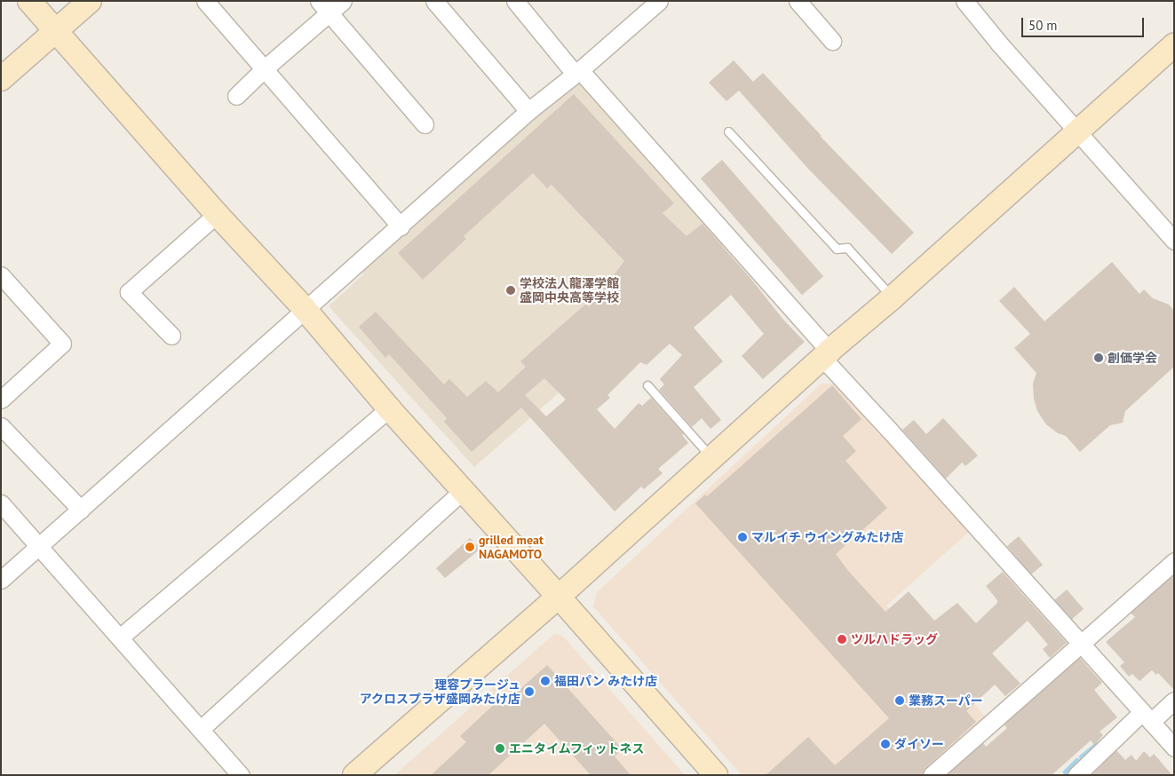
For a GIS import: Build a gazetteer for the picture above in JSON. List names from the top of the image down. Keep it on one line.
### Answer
{"places":["学校法人龍澤学館 盛岡中央高等学校","創価学会","マルイチ ウイングみたけ店","grilled meat NAGAMOTO","ツルハドラッグ","福田パン みたけ店","理容プラージュ アクロスプラザ盛岡みたけ店","業務スーパー","ダイソー","エニタイムフィットネス"],"scale_bar":"50 m"}
